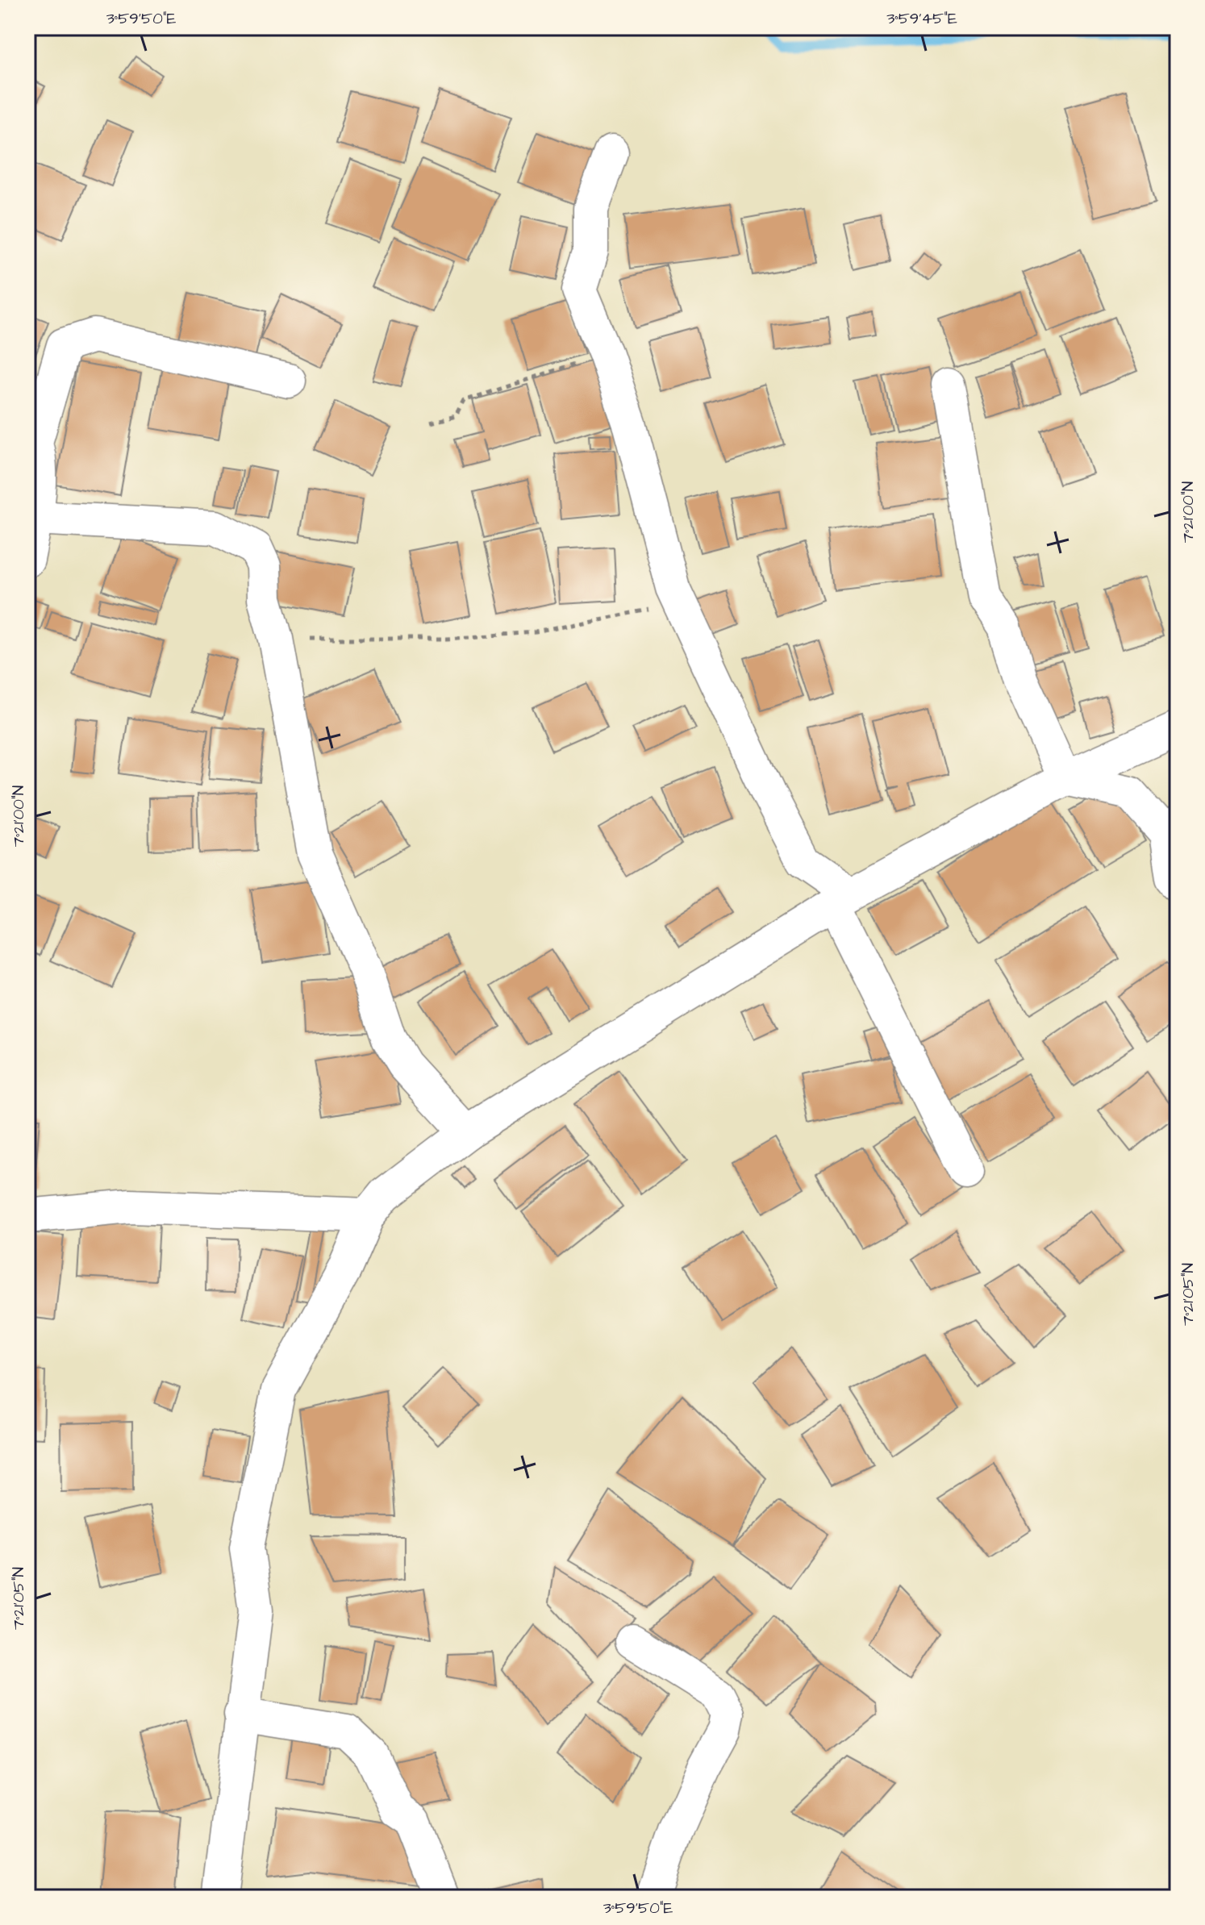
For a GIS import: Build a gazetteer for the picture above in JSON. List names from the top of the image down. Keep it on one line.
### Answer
{"coordinates":["3°59'50\"E","3°59'45\"E","7°21'00\"N","7°21'05\"N"]}
